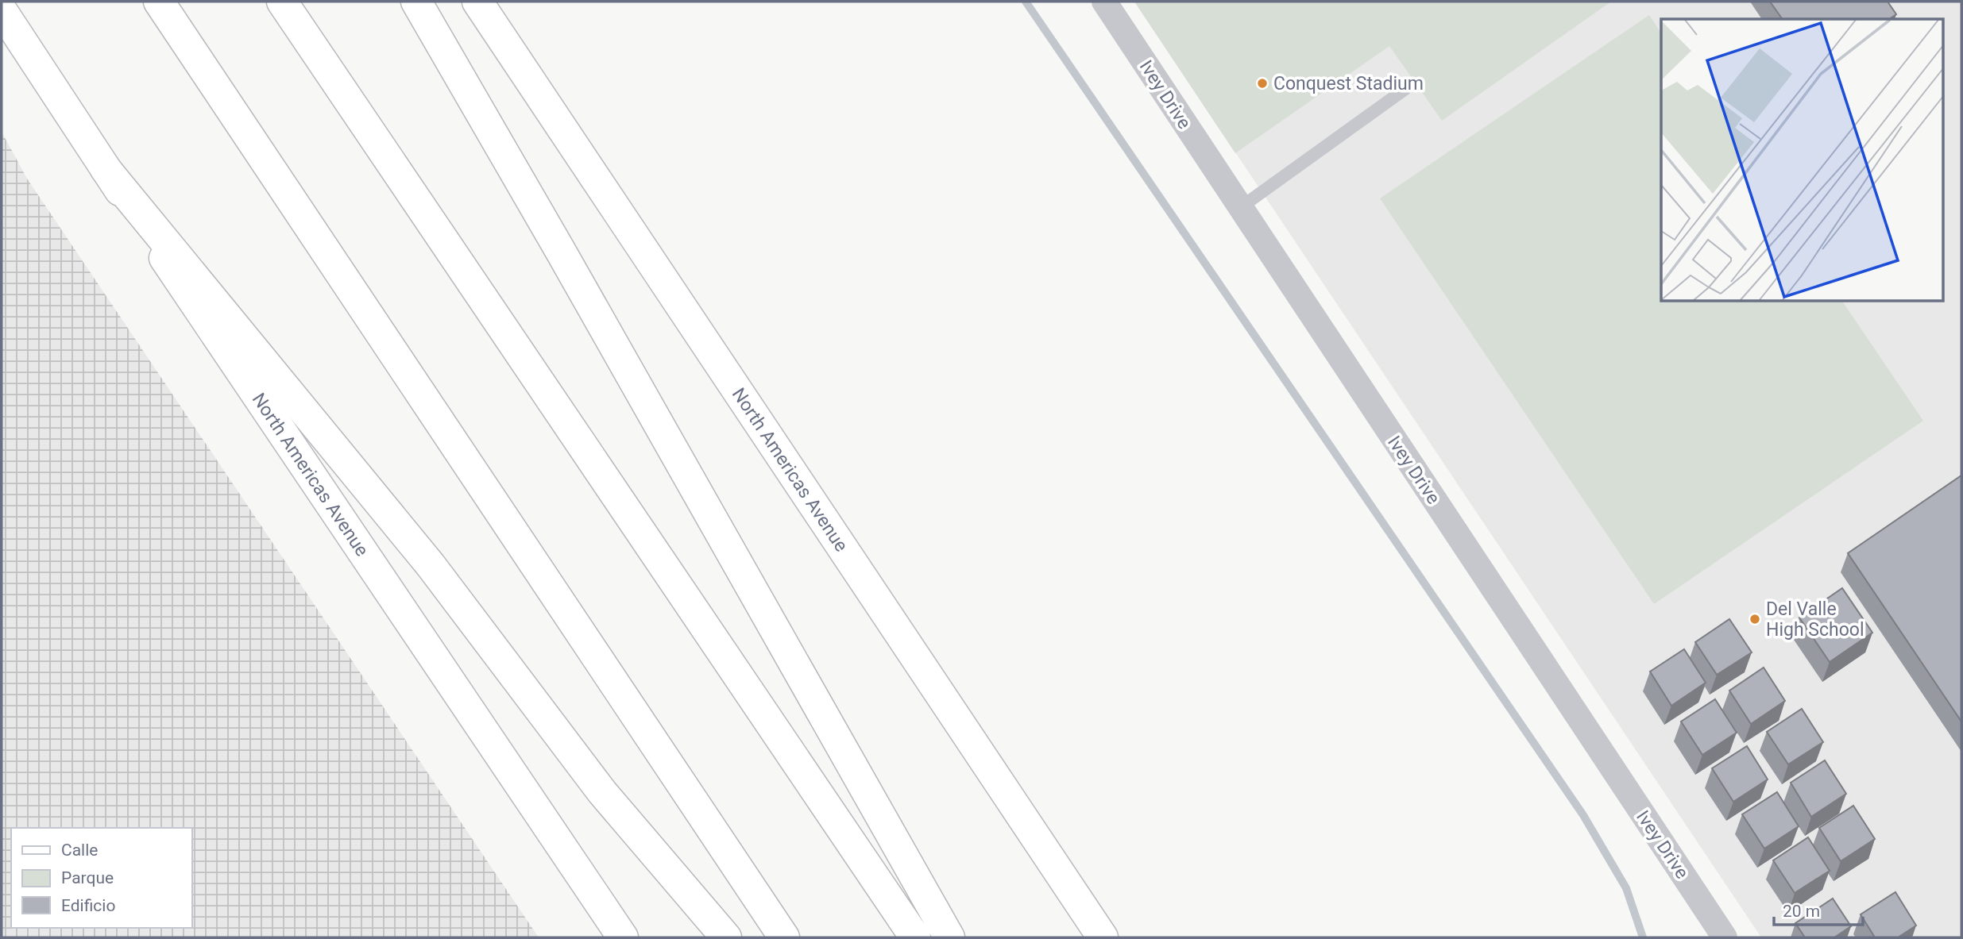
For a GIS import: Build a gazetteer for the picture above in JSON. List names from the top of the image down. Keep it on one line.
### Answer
{"streets":{"main road":["North Americas Avenue"],"street":["Ivey Drive"]},"places":["Conquest Stadium","Del Valle High School"],"legend":["Calle","Parque","Edificio"],"scale_bar":"20 m"}
